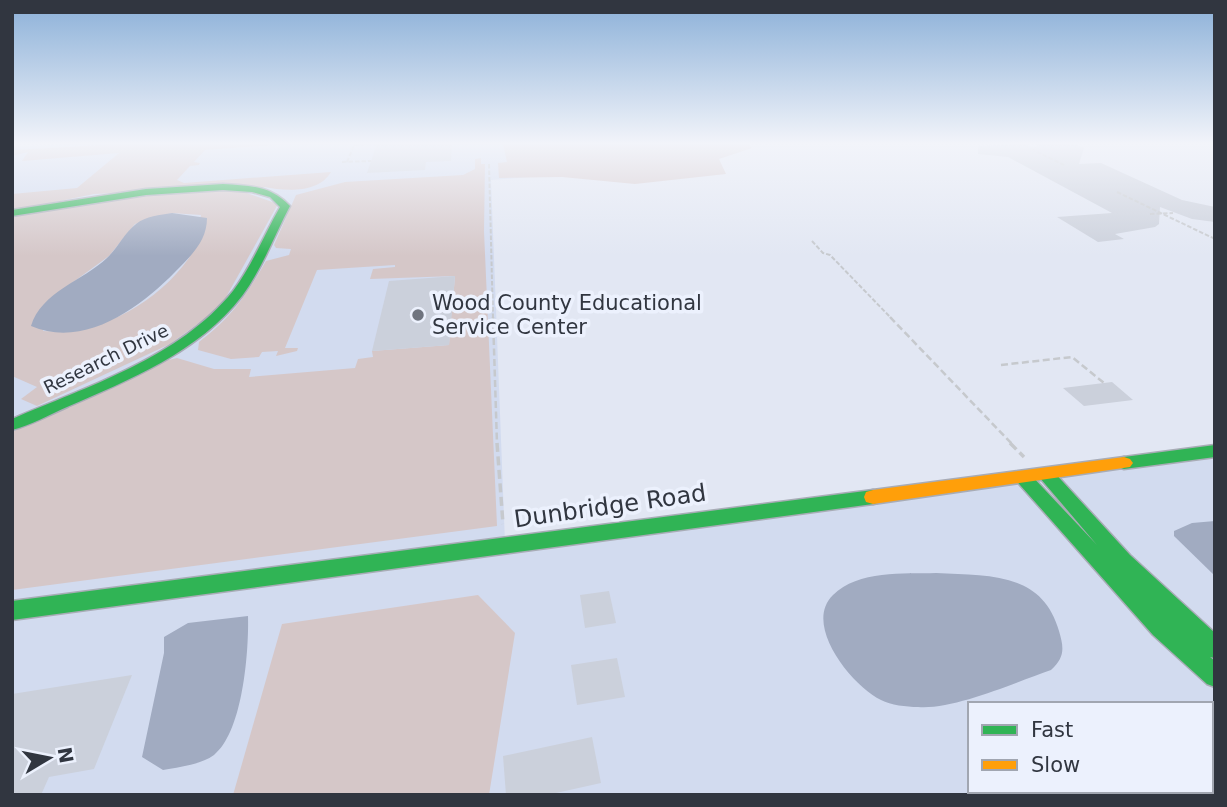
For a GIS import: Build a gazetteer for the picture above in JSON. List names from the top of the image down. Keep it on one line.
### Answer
{"streets":{"street":["Research Drive","Dunbridge Road"]},"places":["Wood County Educational Service Center"],"legend":["Fast","Slow"],"north":"right"}
